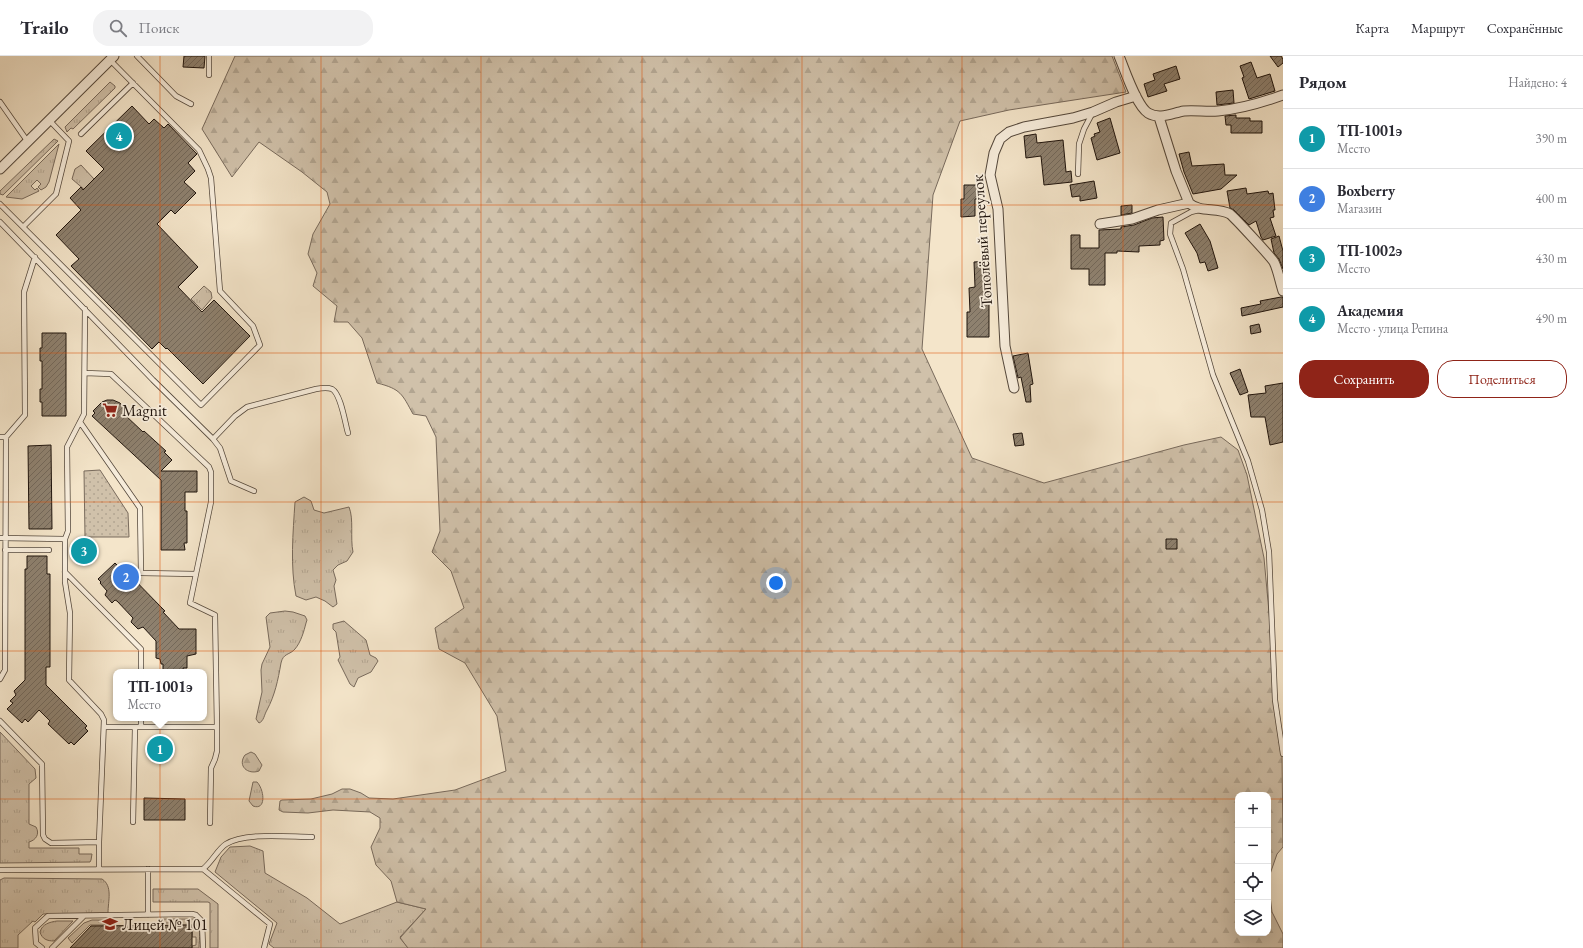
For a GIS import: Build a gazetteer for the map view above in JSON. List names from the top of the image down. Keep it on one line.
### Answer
{"streets":{"street":["Тополёвый переулок"]},"places":{"supermarket":["Magnit"],"school or university":["Лицей № 101"]},"page":{"header":"Trailo","search":"Поиск","nav":["Карта","Маршрут","Сохранённые"],"heading":["Рядом","Найдено: 4"],"list":[{"mark":"1","name":"ТП-1001э","note":"Место","value":"390 m"},{"mark":"2","name":"Boxberry","note":"Магазин","value":"400 m"},{"mark":"3","name":"ТП-1002э","note":"Место","value":"430 m"},{"mark":"4","name":"Академия","note":"Место · улица Репина","value":"490 m"}],"pins":["4","3","2","1"],"buttons":["Сохранить","Поделиться"],"popup":["ТП-1001э","Место"],"map_buttons":["+","−"]}}
